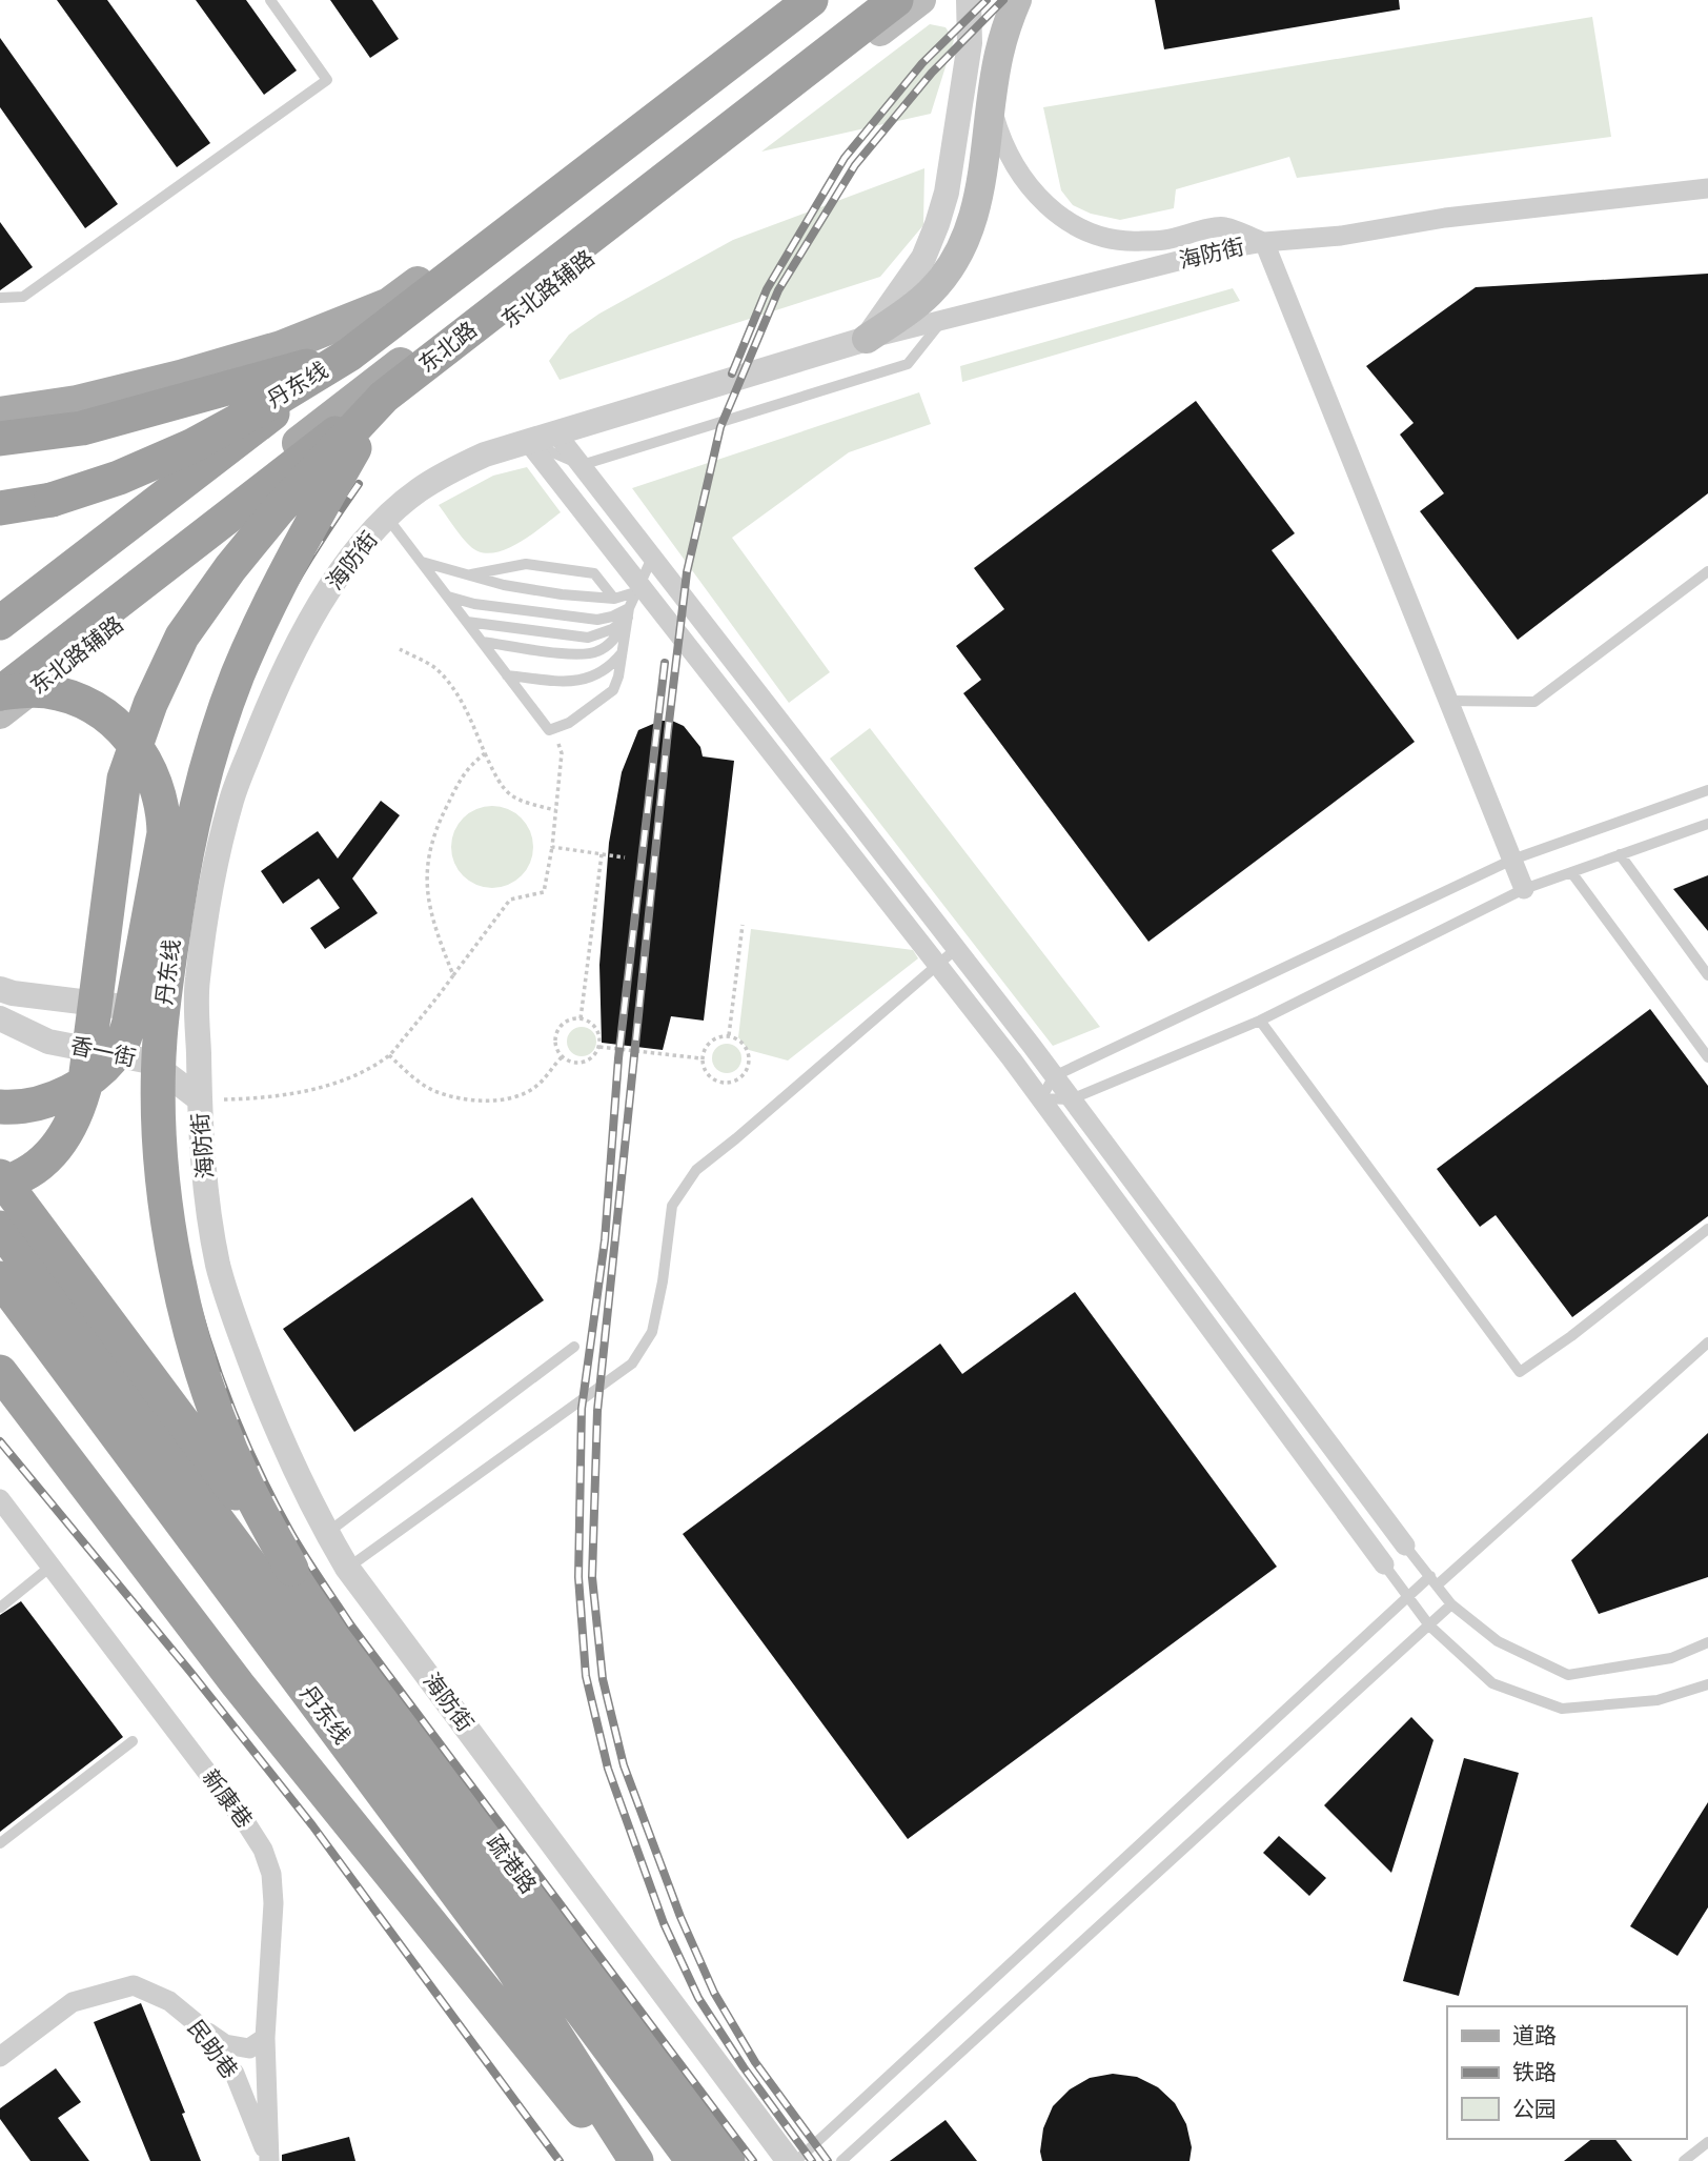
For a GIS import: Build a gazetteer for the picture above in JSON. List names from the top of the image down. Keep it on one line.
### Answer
{"streets":{"highway":["东北路","丹东线","疏港路"],"main road":["东北路辅路"],"street":["海防街","香一街","新康巷","民助巷"]},"crossings":[["海防街","香一街"],["东北路","丹东线"],["丹东线","疏港路"],["新康巷","民助巷"]],"legend":["道路","铁路","公园"]}
